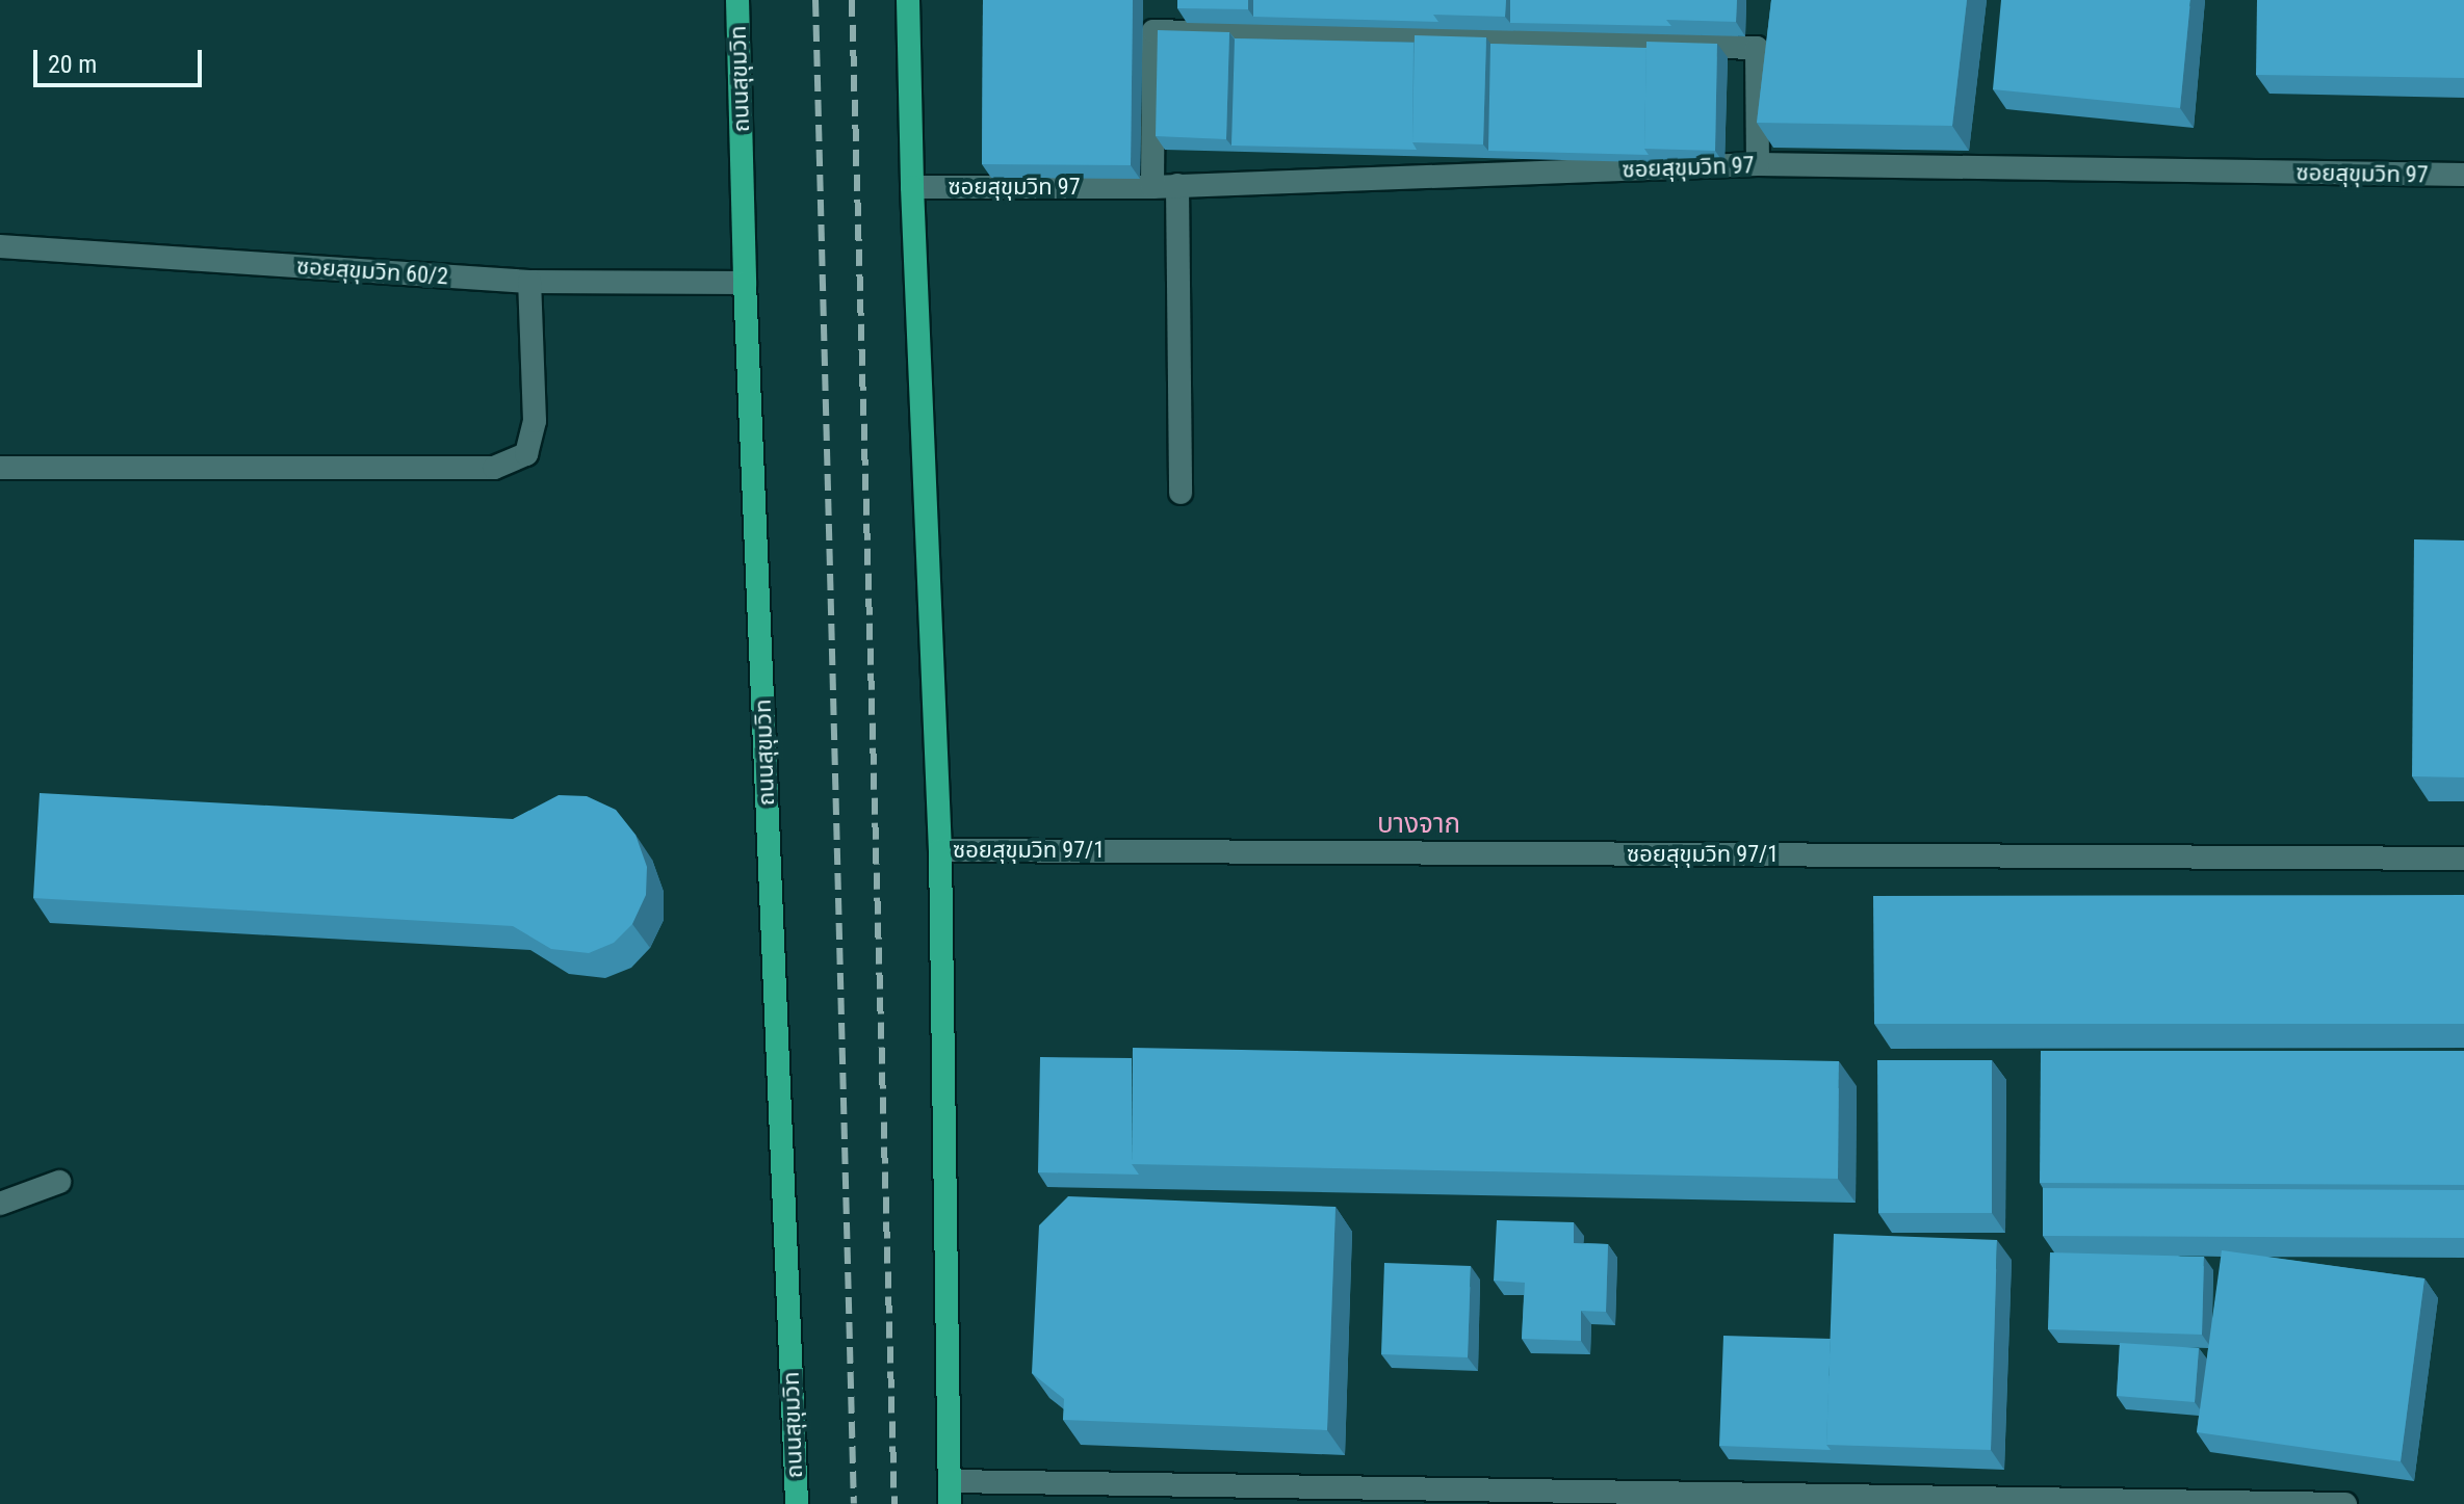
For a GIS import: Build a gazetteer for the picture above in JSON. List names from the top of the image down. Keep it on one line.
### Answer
{"streets":{"main road":["ถนนสุขุมวิท"],"street":["ซอยสุขุมวิท 97","ซอยสุขุมวิท 60/2","ซอยสุขุมวิท 97/1"]},"crossings":[["ถนนสุขุมวิท","ซอยสุขุมวิท 60/2"]],"districts":["บางจาก"],"scale_bar":"20 m"}
